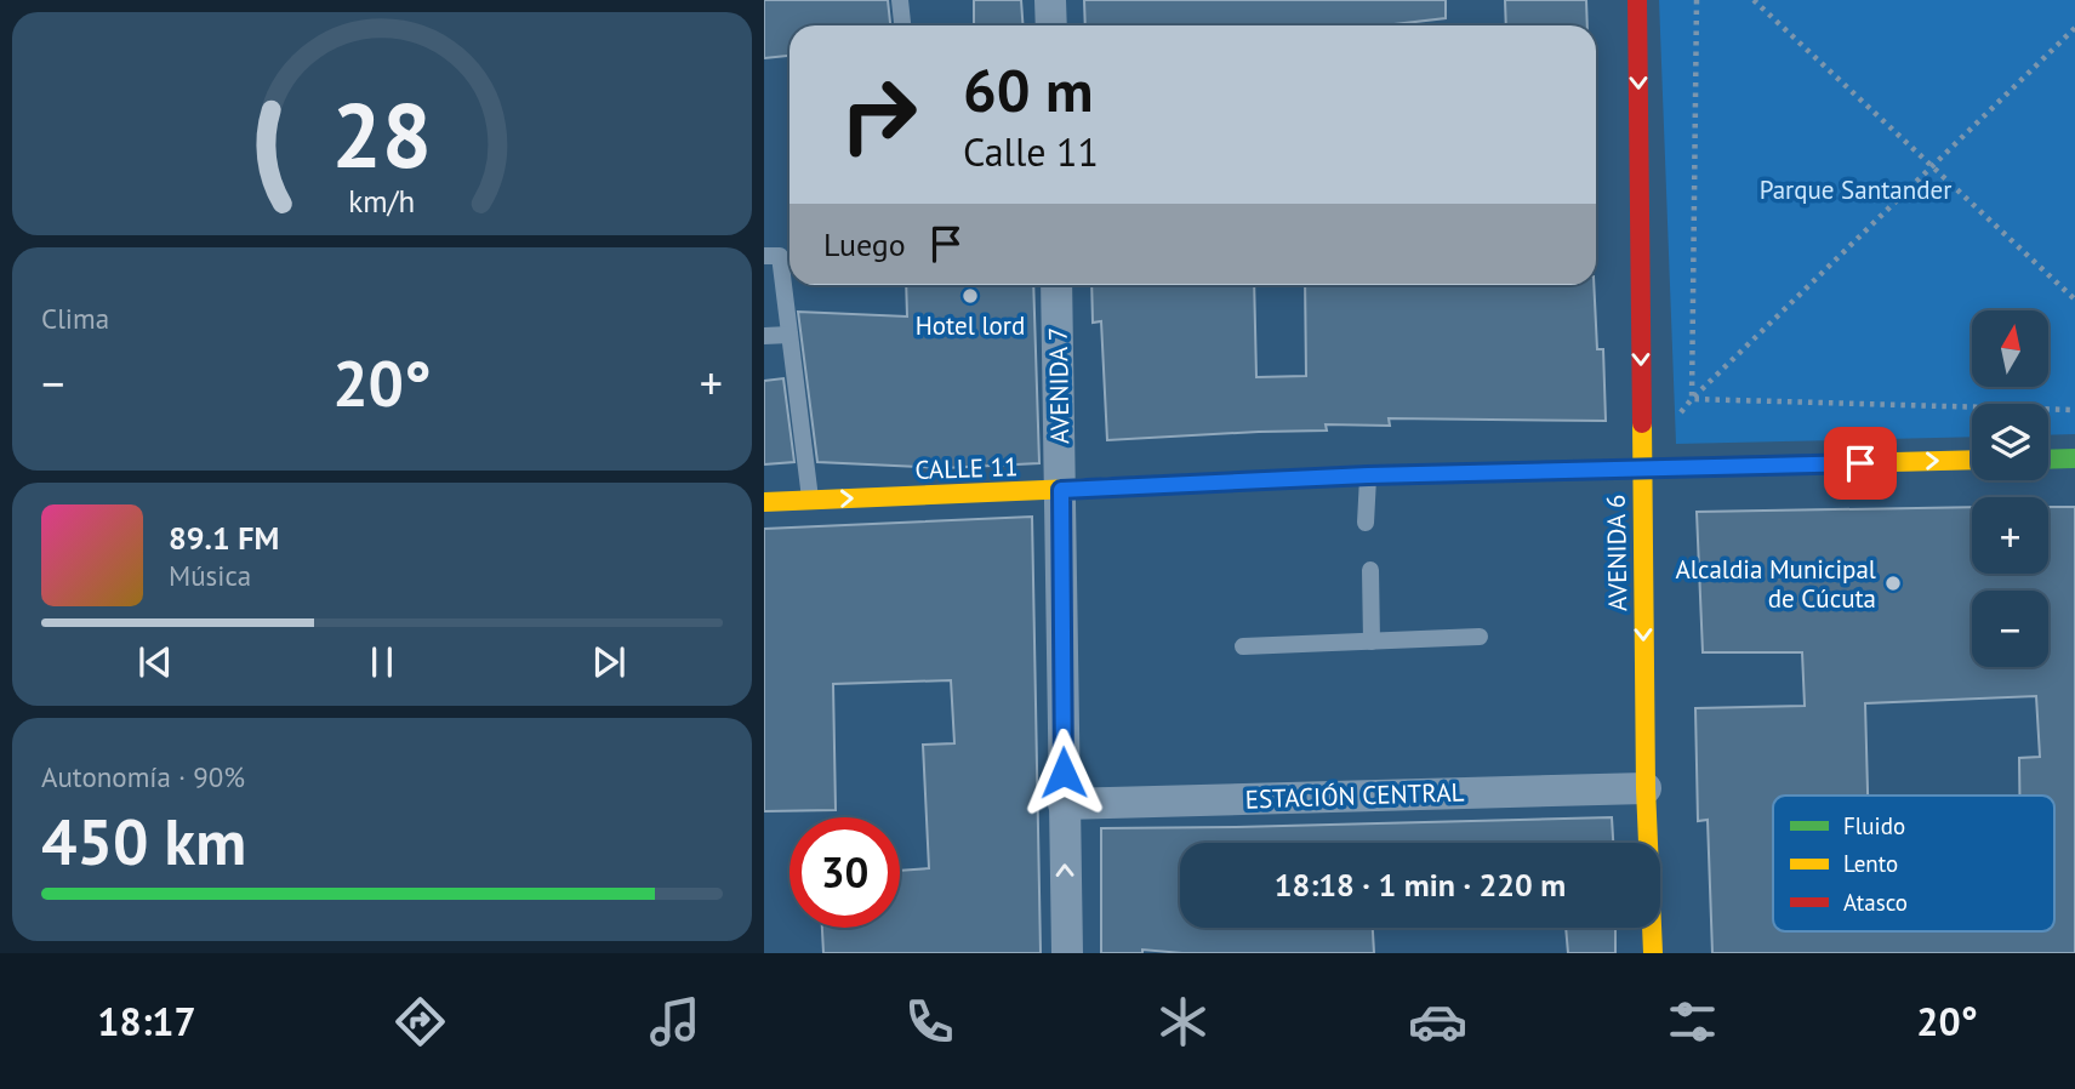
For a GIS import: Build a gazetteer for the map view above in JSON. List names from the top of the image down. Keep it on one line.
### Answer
{"streets":{"street":["AVENIDA 7","CALLE 11","AVENIDA 6","ESTACIÓN CENTRAL"]},"crossings":[["AVENIDA 7","CALLE 11"],["AVENIDA 7","ESTACIÓN CENTRAL"],["CALLE 11","AVENIDA 6"],["AVENIDA 6","ESTACIÓN CENTRAL"]],"one_way":["CALLE 11","AVENIDA 6"],"parks":["Parque Santander"],"places":["Hotel lord","Alcaldia Municipal de Cúcuta"],"legend":["Fluido","Lento","Atasco"],"north":"top","page":{"turn":["60 m","Calle 11"],"then":"Luego","tile":["Clima",["Autonomía · 90%","450 km"]],"map_buttons":["+","−"],"heat":["−","20°","+"],"song":["89.1 FM","Música"],"limit":"30","trip":"18:18 · 1 min · 220 m","tabs":["18:17","20°"],"gauge":["28","km/h"]}}
